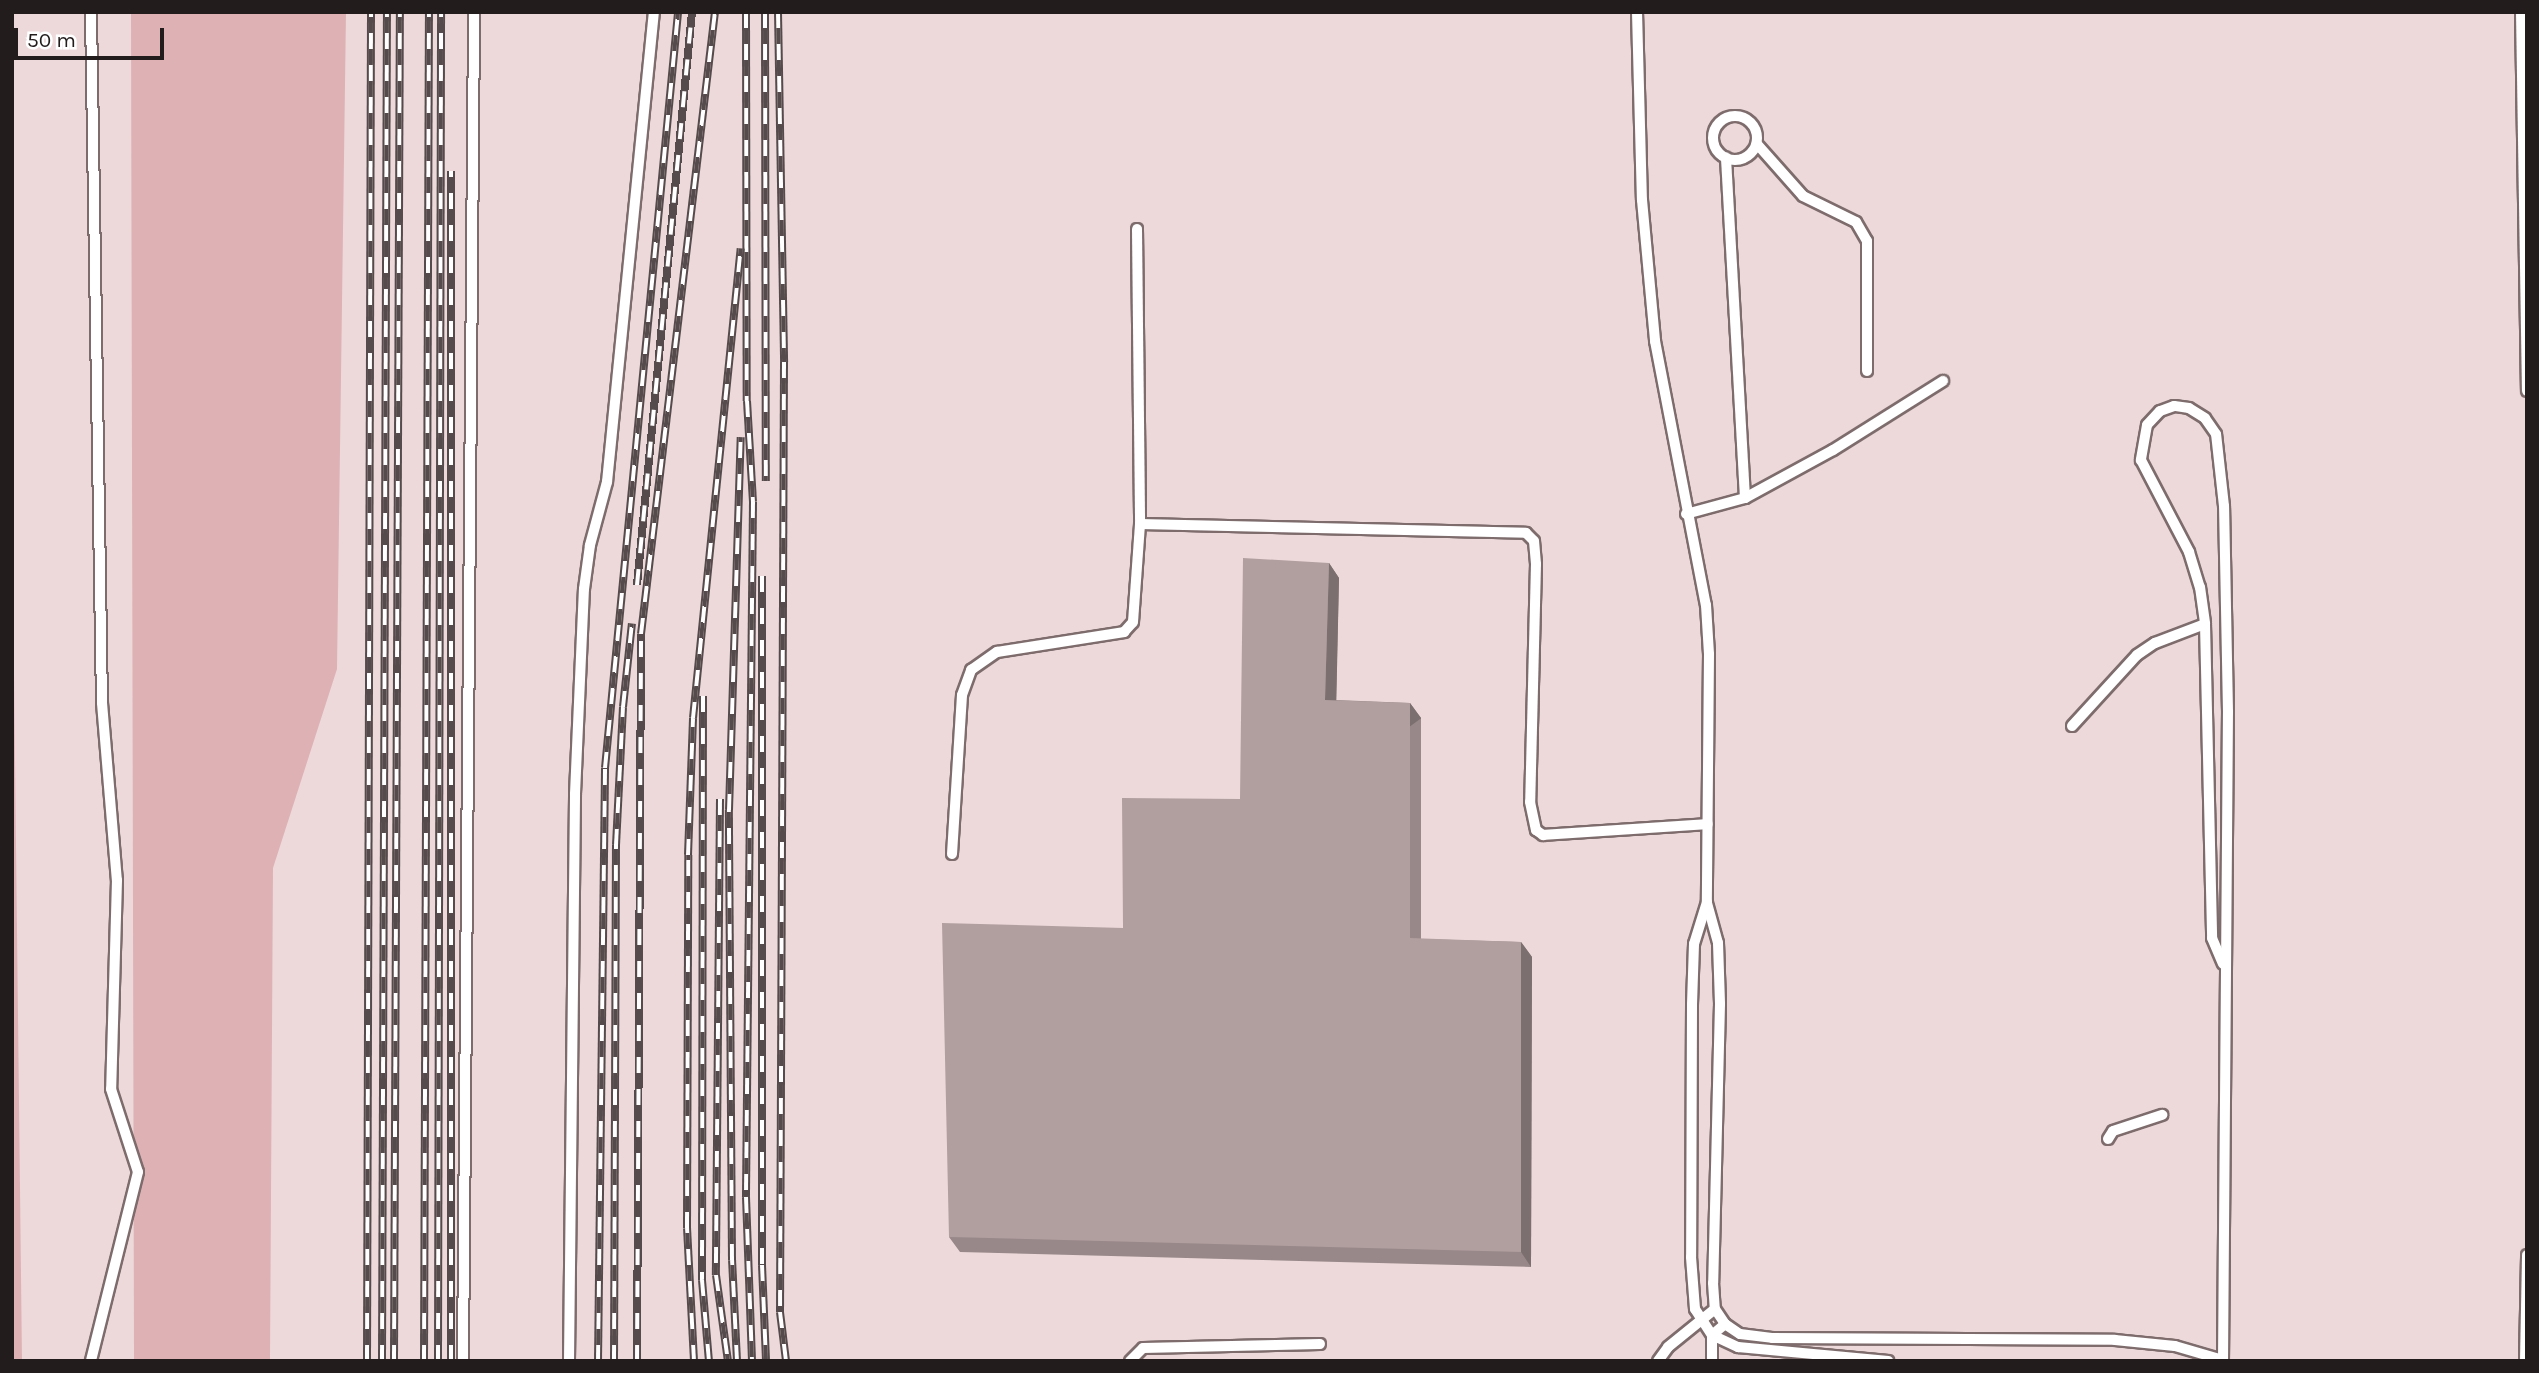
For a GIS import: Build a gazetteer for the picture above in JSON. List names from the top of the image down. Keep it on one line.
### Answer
{"scale_bar":"50 m"}
